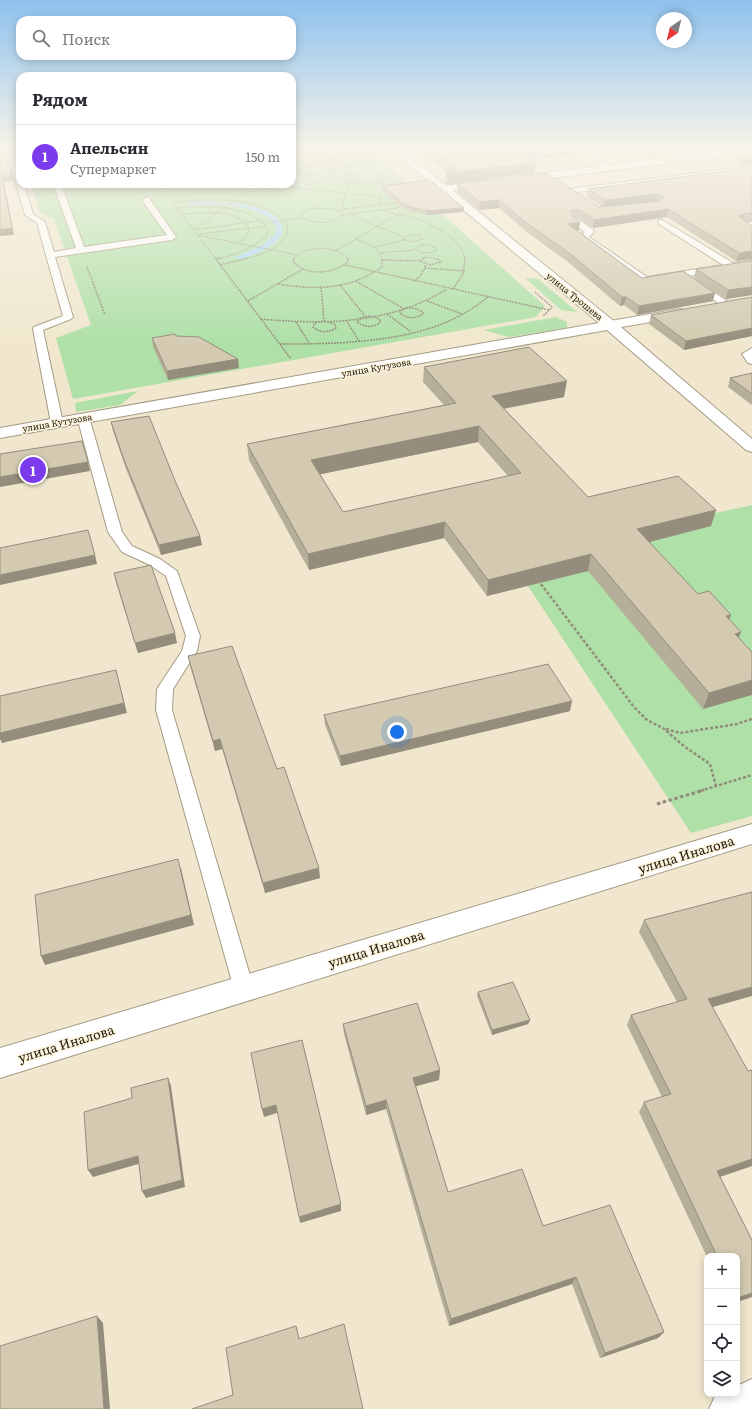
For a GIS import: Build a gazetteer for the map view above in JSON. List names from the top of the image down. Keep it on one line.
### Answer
{"streets":{"street":["улица Трошева","улица Кутузова","улица Иналова"]},"crossings":[["улица Трошева","улица Кутузова"]],"north":"bottom left","page":{"search":"Поиск","heading":"Рядом","list":[{"mark":"1","name":"Апельсин","note":"Супермаркет","value":"150 m"}],"pins":"1","map_buttons":["+","−"]}}
